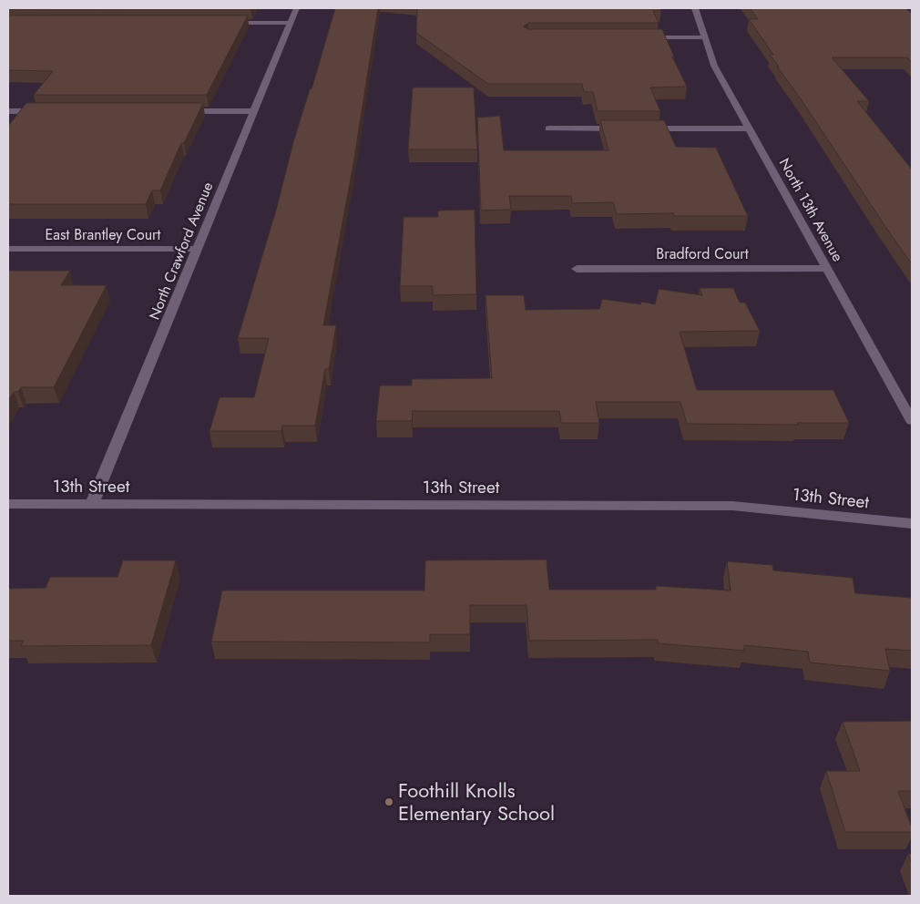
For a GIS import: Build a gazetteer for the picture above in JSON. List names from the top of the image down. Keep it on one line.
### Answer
{"streets":{"street":["North 13th Avenue","East Brantley Court","North Crawford Avenue","Bradford Court","13th Street"]},"crossings":[["North 13th Avenue","Bradford Court"],["East Brantley Court","North Crawford Avenue"],["North Crawford Avenue","13th Street"]],"places":["Foothill Knolls Elementary School"]}
